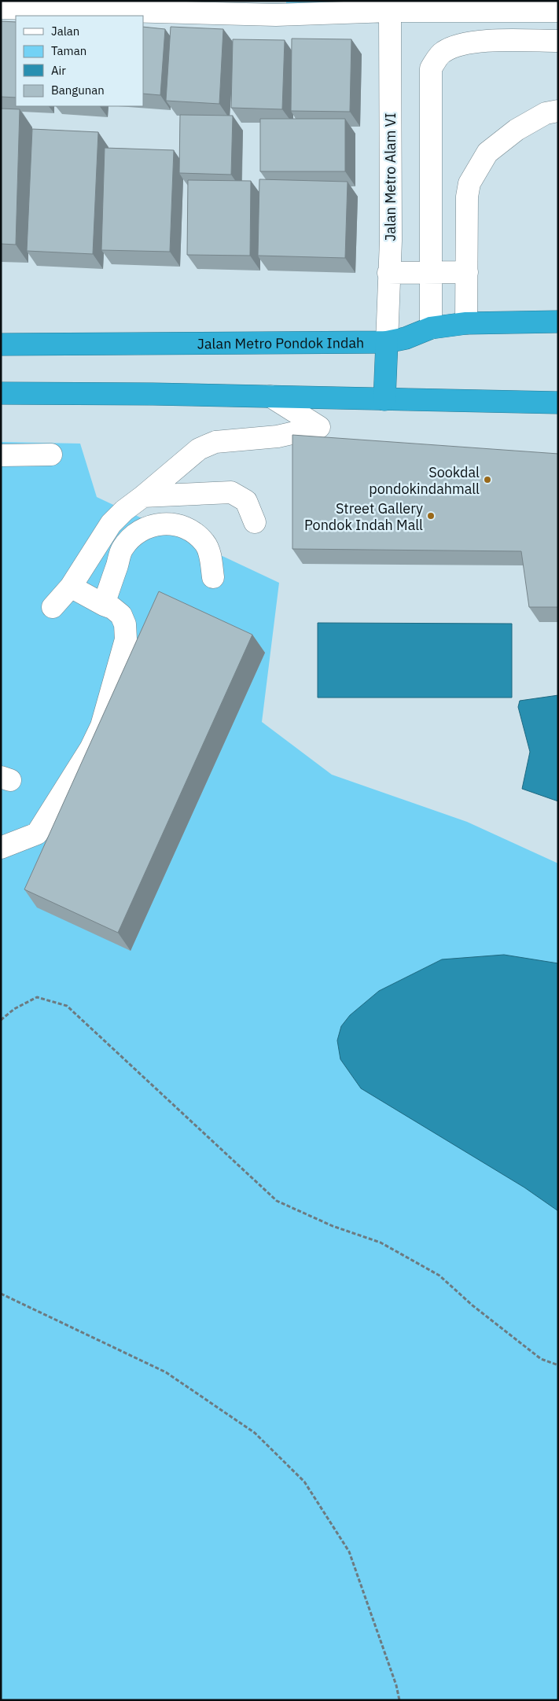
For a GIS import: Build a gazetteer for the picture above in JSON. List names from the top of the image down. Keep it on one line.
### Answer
{"streets":{"highway":["Jalan Metro Pondok Indah"],"street":["Jalan Metro Alam VI"]},"crossings":[["Jalan Metro Alam VI","Jalan Metro Pondok Indah"]],"places":["Sookdal pondokindahmall","Street Gallery Pondok Indah Mall"],"legend":["Jalan","Taman","Air","Bangunan"]}
